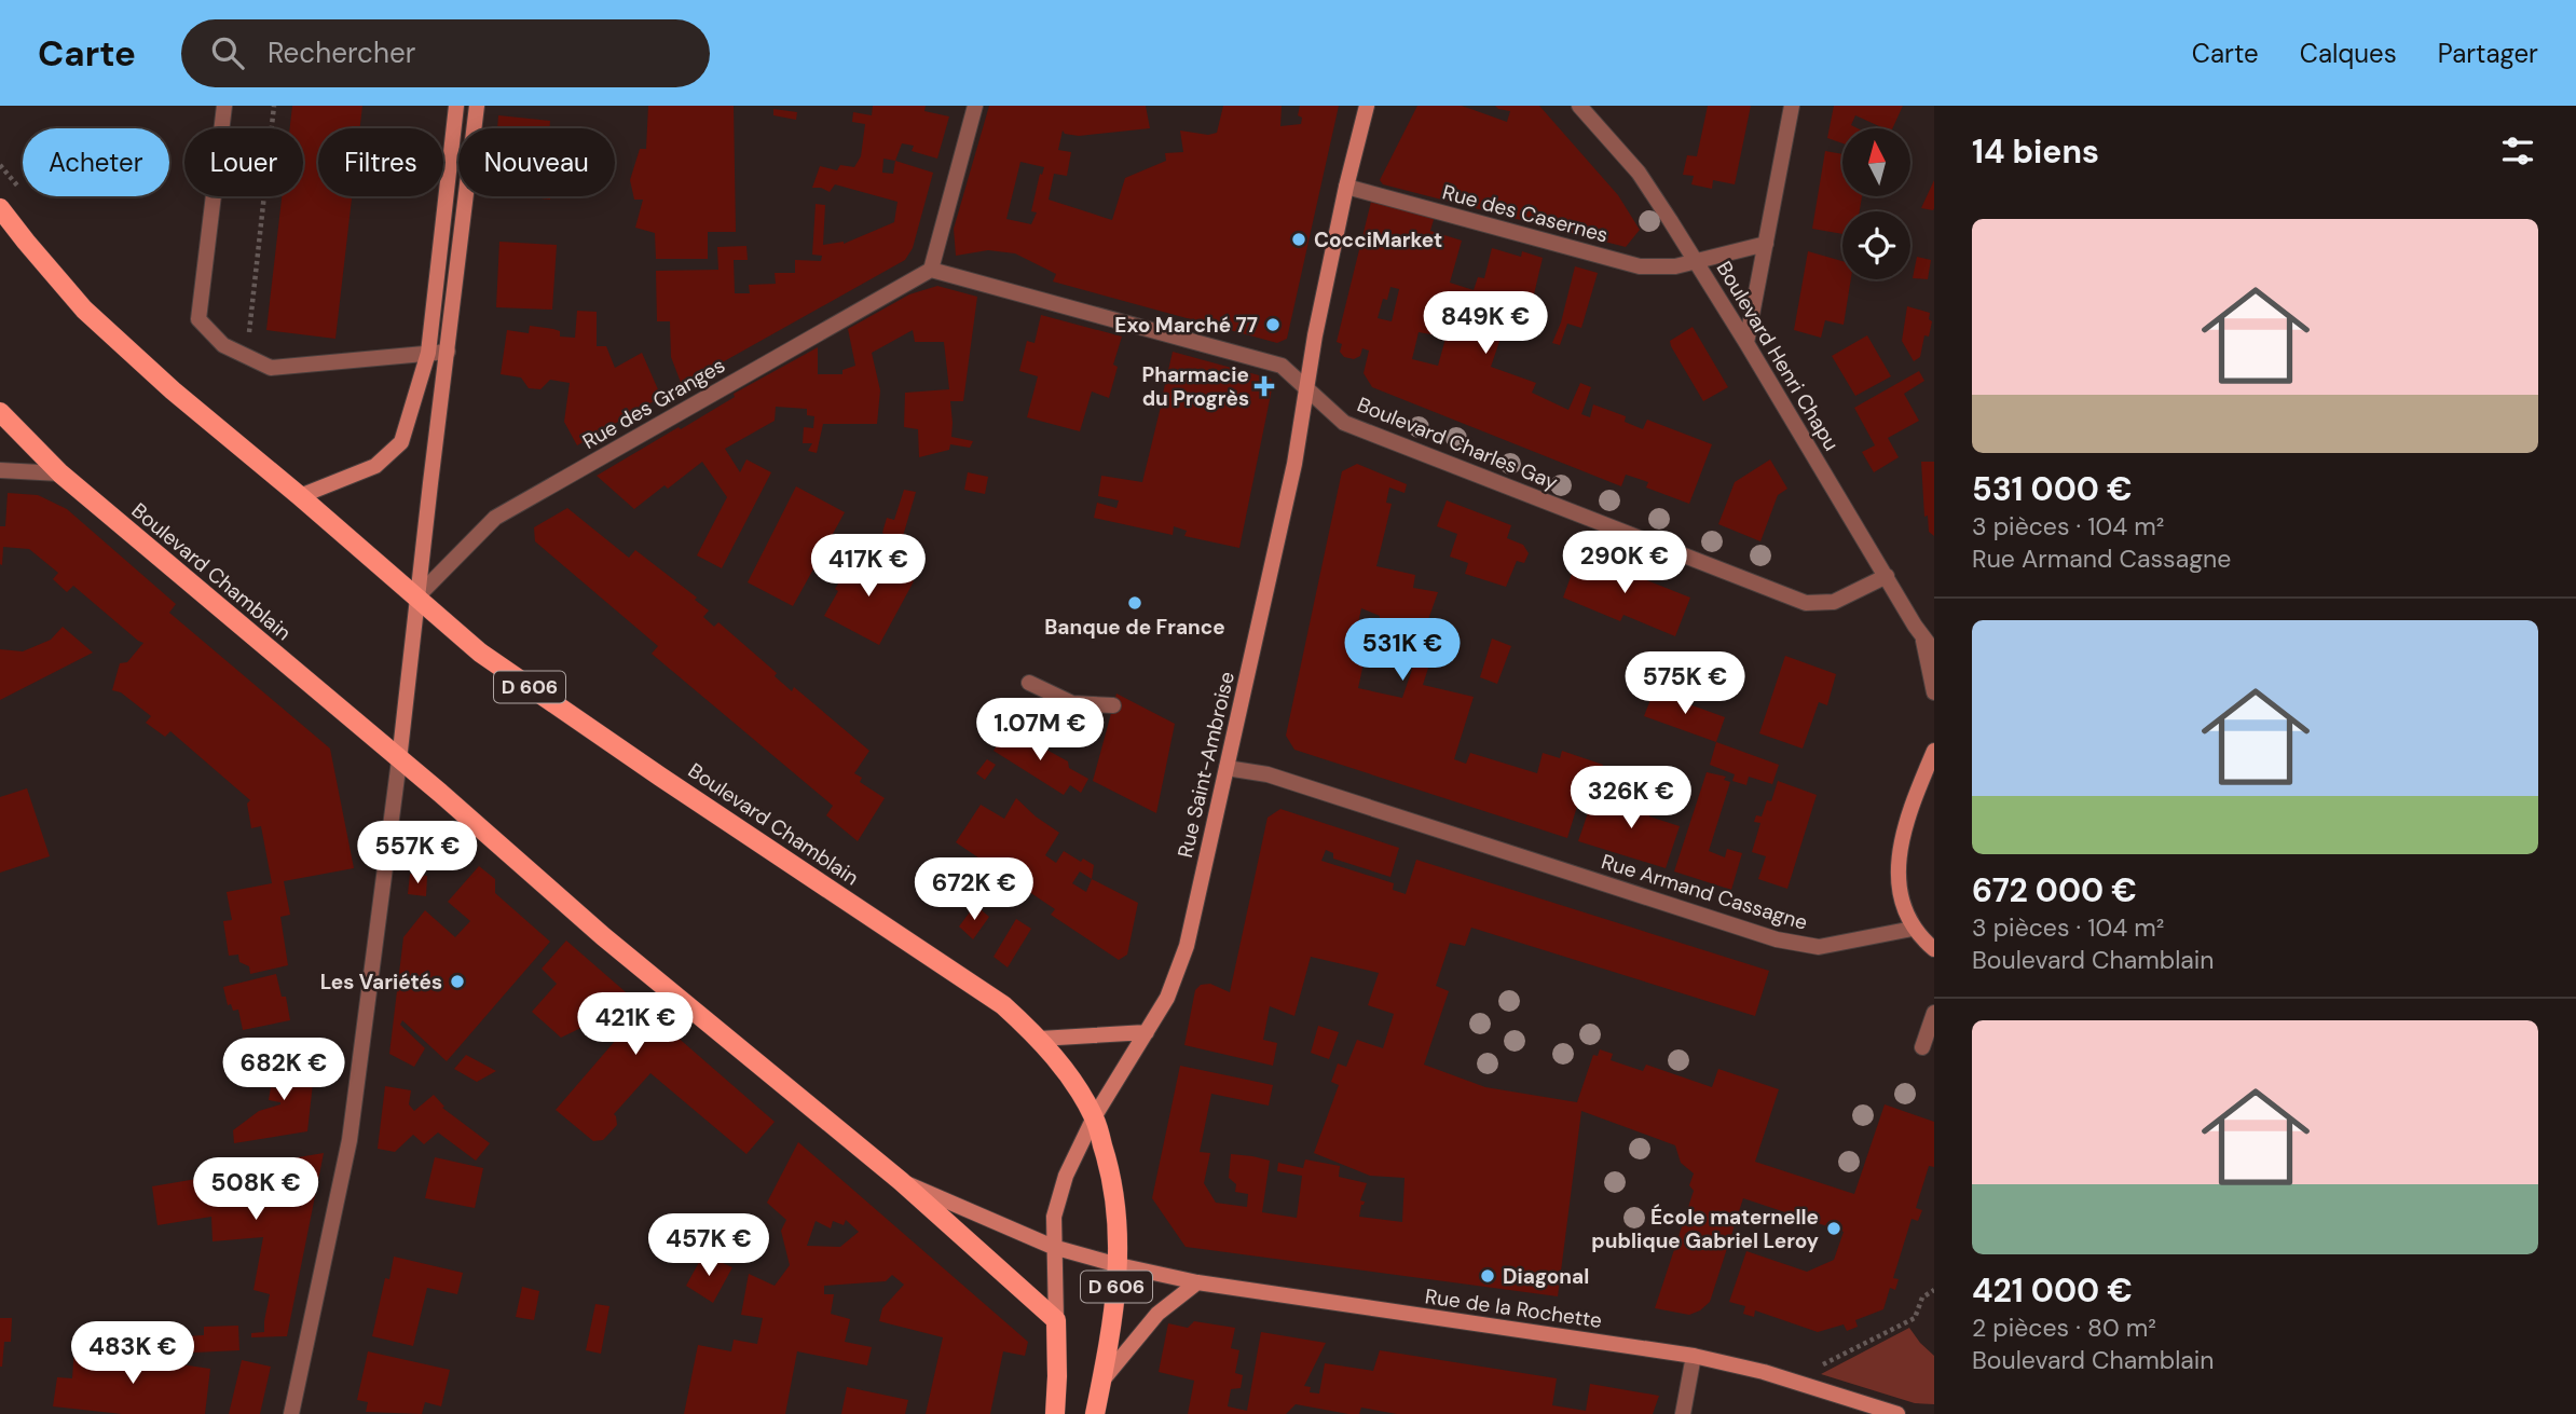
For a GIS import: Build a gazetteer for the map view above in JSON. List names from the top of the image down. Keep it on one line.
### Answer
{"streets":{"main road":["Boulevard Chamblain","D 606","Rue Saint-Ambroise","Rue de la Rochette"],"street":["Rue des Casernes","Boulevard Henri Chapu","Rue des Granges","Boulevard Charles Gay","Rue Armand Cassagne"]},"crossings":[["Rue des Casernes","Boulevard Henri Chapu"],["Rue des Casernes","Rue Saint-Ambroise"],["Boulevard Henri Chapu","Boulevard Charles Gay"],["Rue des Granges","Boulevard Charles Gay"],["Rue des Granges","Boulevard Chamblain"],["Boulevard Charles Gay","Rue Saint-Ambroise"],["Boulevard Chamblain","D 606"],["Boulevard Chamblain","Rue Saint-Ambroise"],["Boulevard Chamblain","Rue de la Rochette"],["D 606","Rue Saint-Ambroise"],["D 606","Rue de la Rochette"],["Rue Saint-Ambroise","Rue Armand Cassagne"],["Rue Saint-Ambroise","Rue de la Rochette"]],"places":{"other":["CocciMarket","Exo Marché 77","Banque de France","Les Variétés","École maternelle publique Gabriel Leroy","Diagonal"],"health":["Pharmacie du Progrès"]},"north":"top","page":{"header":"Carte","search":"Rechercher","nav":["Carte","Calques","Partager"],"heading":"14 biens","chip":["Acheter","Louer","Filtres","Nouveau"],"list":[{"name":"531 000 €","note":"3 pièces · 104 m² · Rue Armand Cassagne"},{"name":"672 000 €","note":"3 pièces · 104 m² · Boulevard Chamblain"},{"name":"421 000 €","note":"2 pièces · 80 m² · Boulevard Chamblain"}],"price":["849K €","290K €","417K €","531K €","575K €","1.07M €","326K €","557K €","672K €","421K €","682K €","508K €","457K €","483K €"]}}
